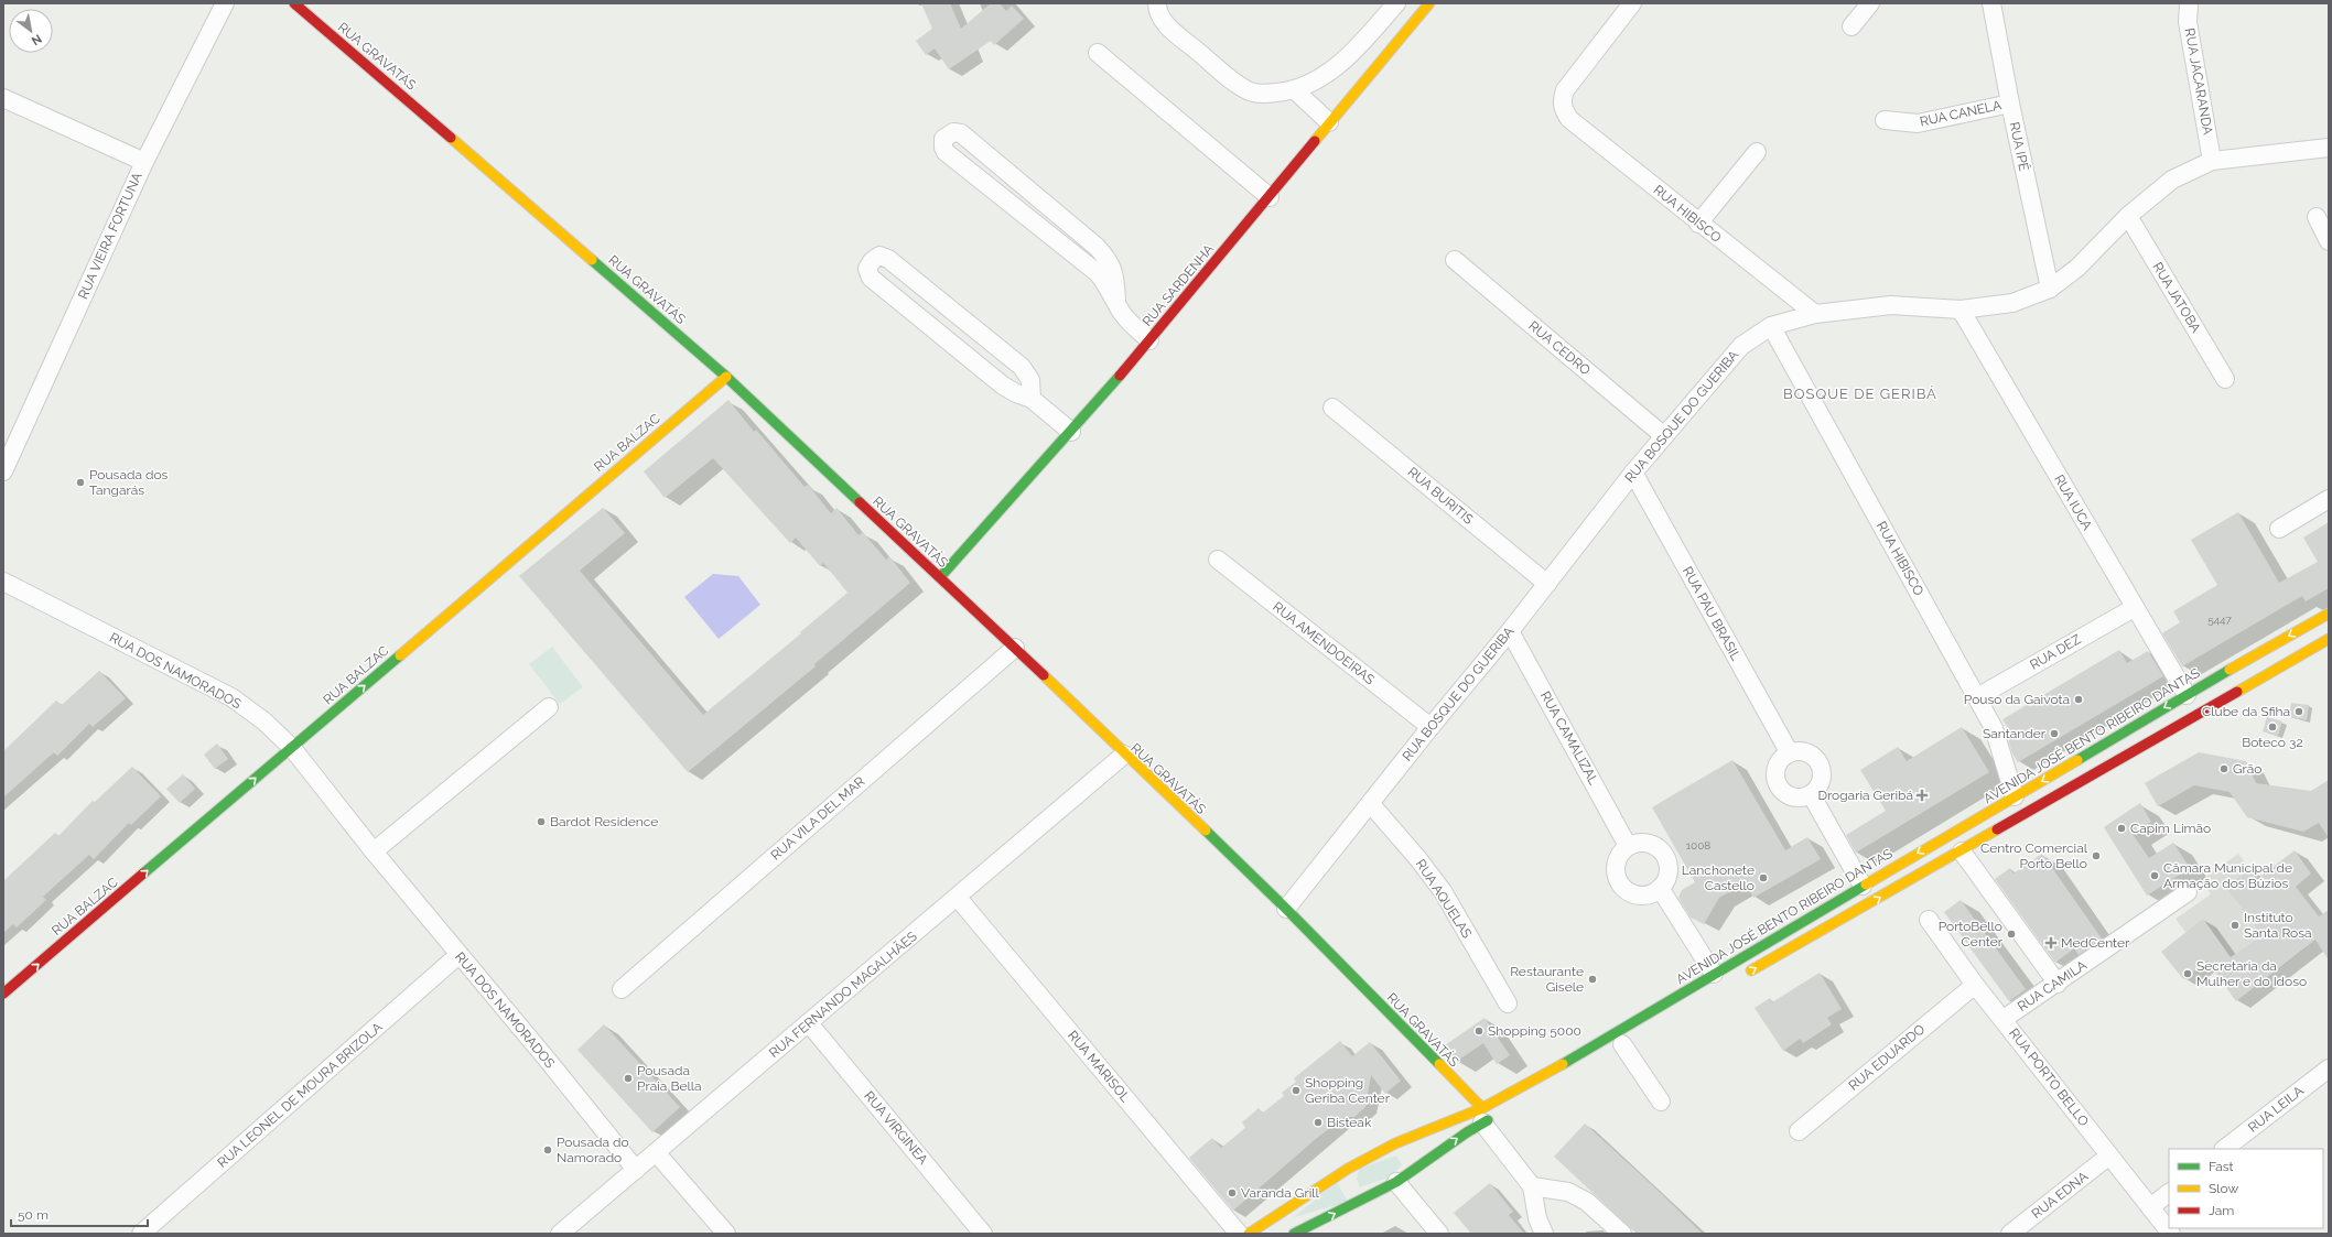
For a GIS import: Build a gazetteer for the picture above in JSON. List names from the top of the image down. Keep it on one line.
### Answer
{"streets":{"street":["RUA GRAVATÁS","RUA JACARANDA","RUA CANELA","RUA IPÊ","RUA HIBISCO","RUA VIEIRA FORTUNA","RUA SARDENHA","RUA JATOBA","RUA CEDRO","RUA BOSQUE DO GUERIBA","RUA BALZAC","RUA BURITIS","RUA IUCA","RUA PAU BRASIL","RUA AMENDOEIRAS","RUA DEZ","RUA DOS NAMORADOS","AVENIDA JOSÉ BENTO RIBEIRO DANTAS","RUA CAMALIZAL","RUA VILA DEL MAR","RUA AQUELAS","RUA CAMILA","RUA FERNANDO MAGALHÃES","RUA EDUARDO","RUA MARISOL","RUA PORTO BELLO","RUA LEONEL DE MOURA BRIZOLA","RUA LEILA","RUA VIRGINEA","RUA EDNA"]},"crossings":[["RUA GRAVATÁS","RUA SARDENHA"],["RUA GRAVATÁS","RUA BOSQUE DO GUERIBA"],["RUA GRAVATÁS","RUA BALZAC"],["RUA GRAVATÁS","AVENIDA JOSÉ BENTO RIBEIRO DANTAS"],["RUA GRAVATÁS","RUA VILA DEL MAR"],["RUA GRAVATÁS","RUA FERNANDO MAGALHÃES"],["RUA JACARANDA","RUA BOSQUE DO GUERIBA"],["RUA CANELA","RUA IPÊ"],["RUA IPÊ","RUA BOSQUE DO GUERIBA"],["RUA HIBISCO","RUA BOSQUE DO GUERIBA"],["RUA HIBISCO","RUA DEZ"],["RUA HIBISCO","AVENIDA JOSÉ BENTO RIBEIRO DANTAS"],["RUA JATOBA","RUA BOSQUE DO GUERIBA"],["RUA CEDRO","RUA BOSQUE DO GUERIBA"],["RUA BOSQUE DO GUERIBA","RUA BURITIS"],["RUA BOSQUE DO GUERIBA","RUA IUCA"],["RUA BOSQUE DO GUERIBA","RUA PAU BRASIL"],["RUA BOSQUE DO GUERIBA","RUA AMENDOEIRAS"],["RUA BOSQUE DO GUERIBA","RUA CAMALIZAL"],["RUA BOSQUE DO GUERIBA","RUA AQUELAS"],["RUA BALZAC","RUA DOS NAMORADOS"],["RUA IUCA","RUA DEZ"],["RUA IUCA","AVENIDA JOSÉ BENTO RIBEIRO DANTAS"],["RUA DOS NAMORADOS","RUA FERNANDO MAGALHÃES"],["RUA DOS NAMORADOS","RUA LEONEL DE MOURA BRIZOLA"],["RUA CAMILA","RUA PORTO BELLO"],["RUA FERNANDO MAGALHÃES","RUA MARISOL"],["RUA FERNANDO MAGALHÃES","RUA VIRGINEA"],["RUA EDUARDO","RUA PORTO BELLO"],["RUA PORTO BELLO","RUA EDNA"]],"one_way":["RUA BALZAC"],"districts":["BOSQUE DE GERIBÁ"],"places":{"other":["Pousada dos Tangarás","Pouso da Gaivota","Clube da Sfiha","Boteco 32","Santander","Grão","Bardot Residence","Capim Limão","Centro Comercial Porto Bello","Câmara Municipal de Armação dos Búzios","Lanchonete Castello","Instituto Santa Rosa","PortoBello Center","Secretaria da Mulher e do Idoso","Restaurante Gisele","Shopping 5000","Pousada Praia Bella","Shopping Geriba Center","Bisteak","Pousada do Namorado","Varanda Grill"],"health":["Drogaria Geribá","MedCenter"]},"house_numbers":["5447","1008"],"legend":["Fast","Slow","Jam"],"scale_bar":"50 m","north":"bottom right"}
